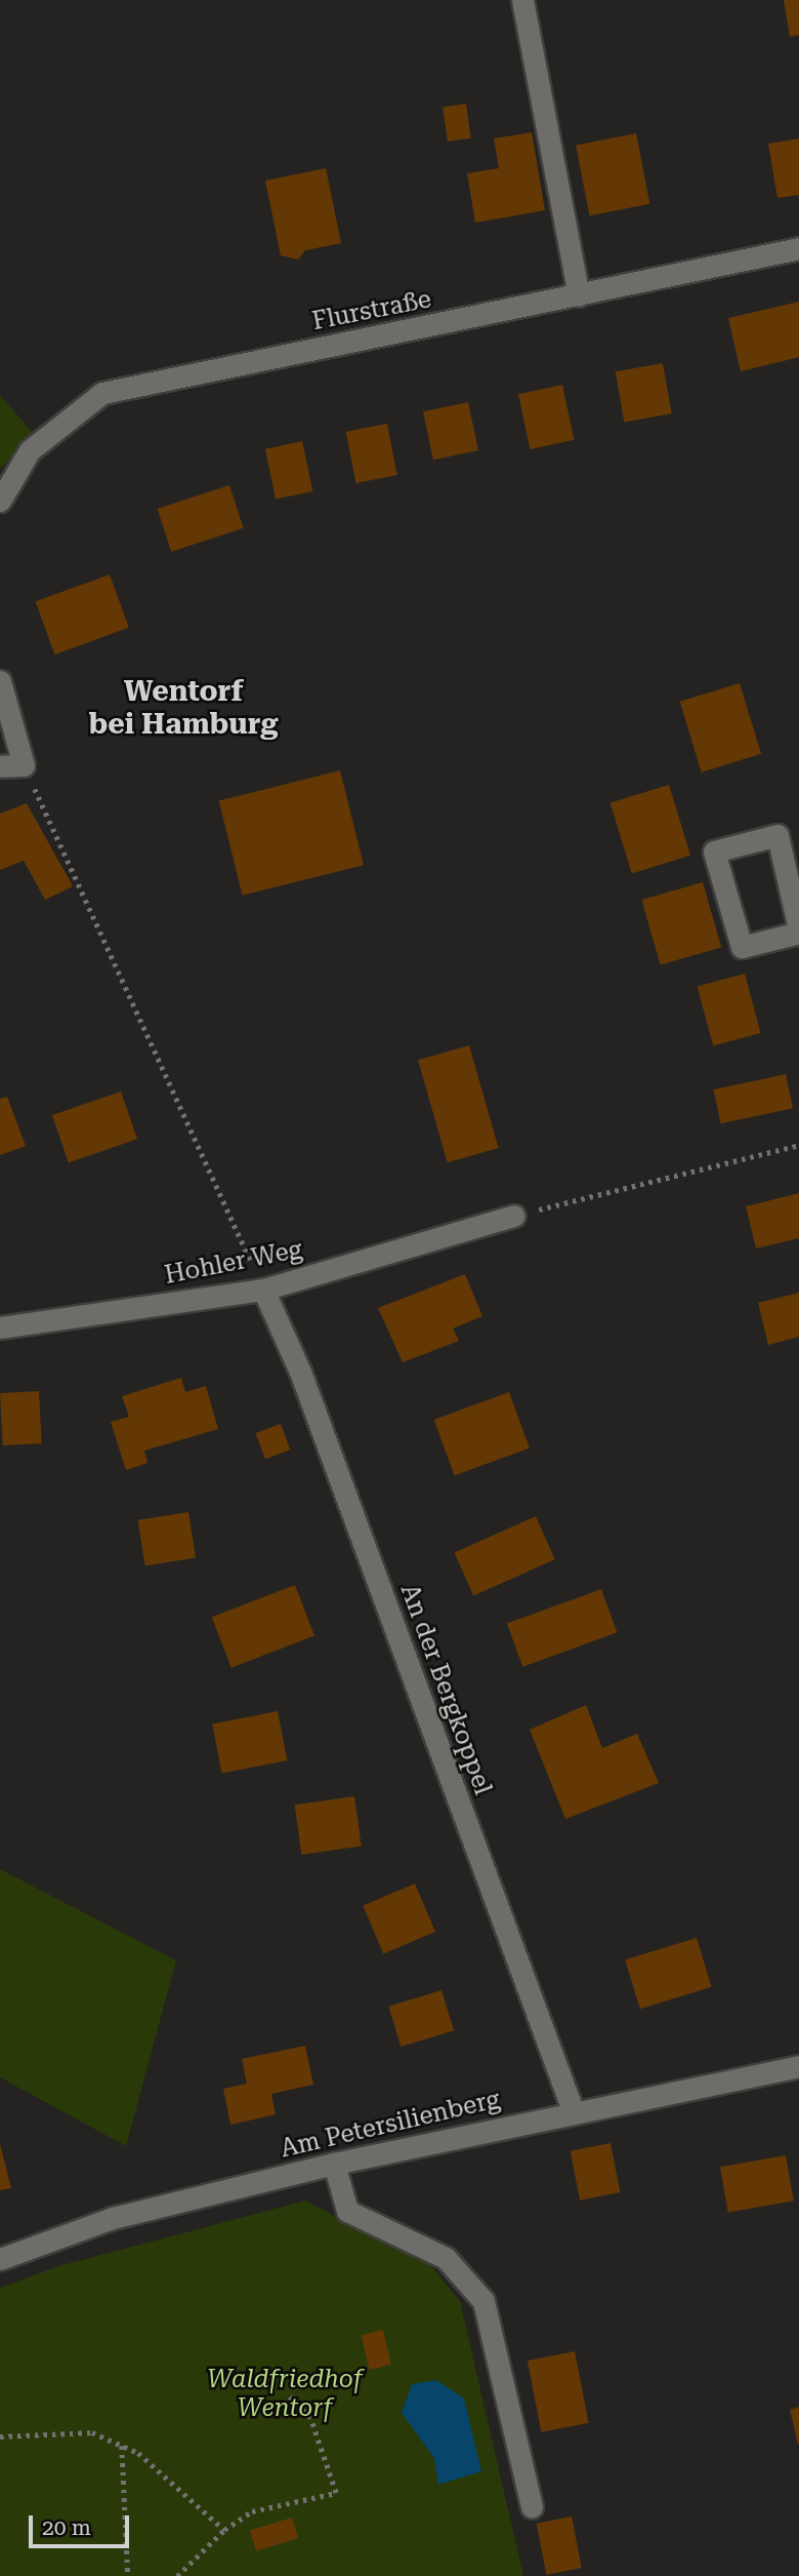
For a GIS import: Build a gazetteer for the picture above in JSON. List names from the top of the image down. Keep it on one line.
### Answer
{"streets":{"street":["Flurstraße","Hohler Weg","An der Bergkoppel","Am Petersilienberg"]},"crossings":[["Hohler Weg","An der Bergkoppel"],["An der Bergkoppel","Am Petersilienberg"]],"districts":["Wentorf bei Hamburg"],"parks":["Waldfriedhof Wentorf"],"scale_bar":"20 m"}
